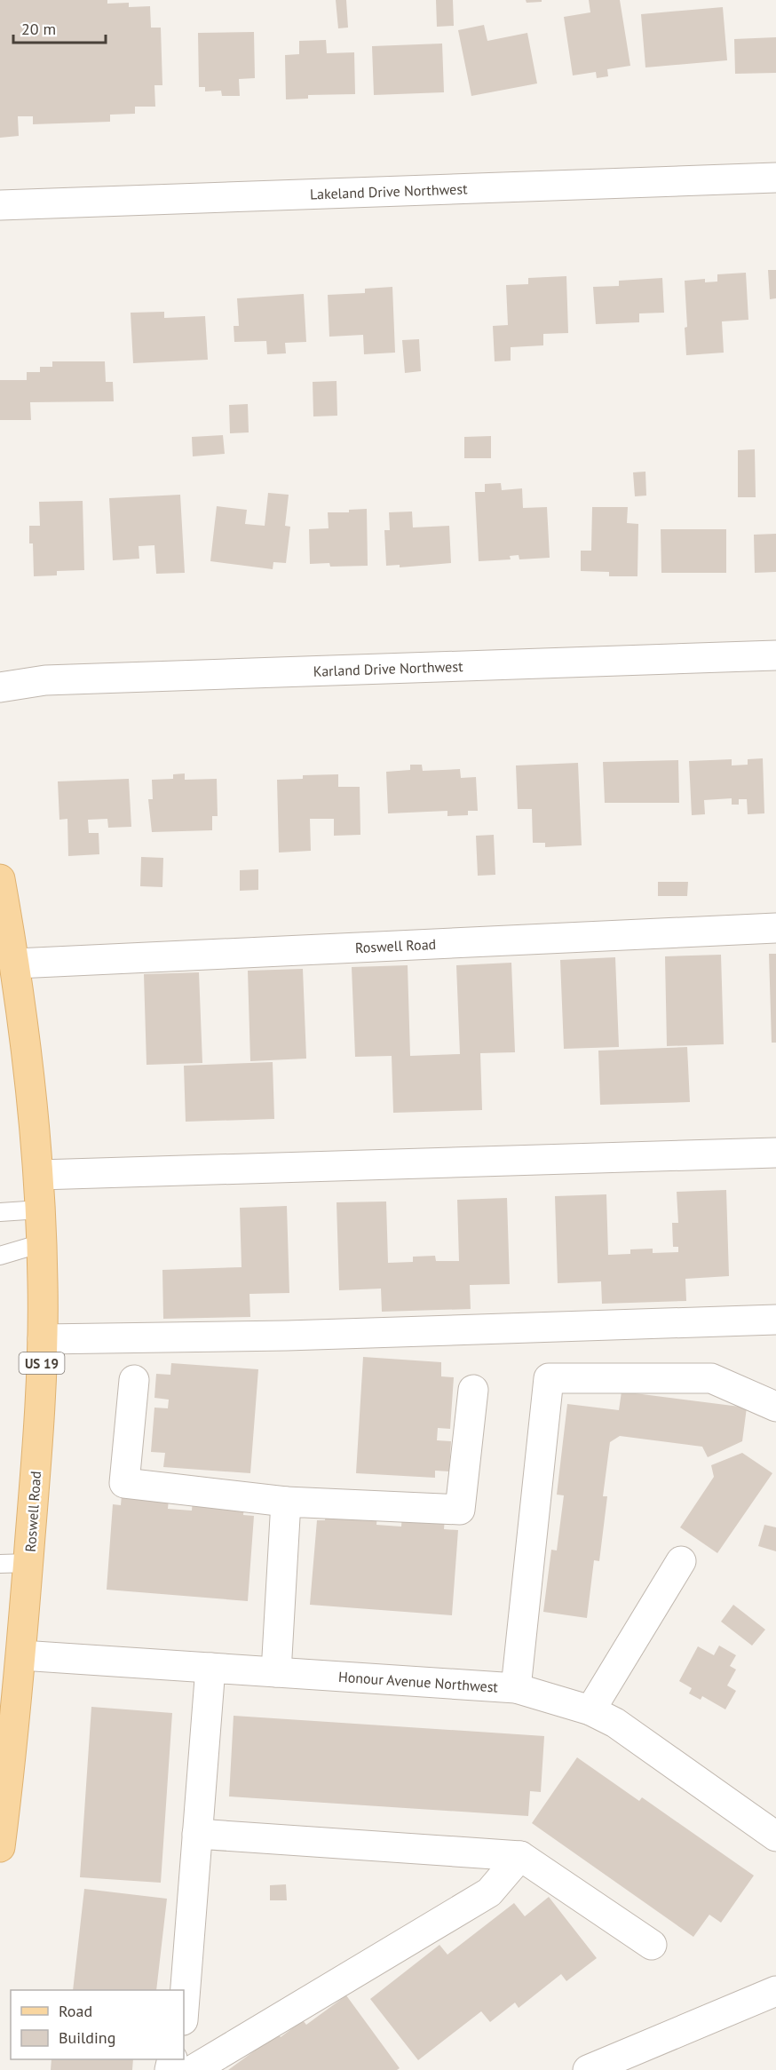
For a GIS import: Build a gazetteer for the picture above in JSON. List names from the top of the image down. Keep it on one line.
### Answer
{"streets":{"main road":["Roswell Road","US 19"],"street":["Lakeland Drive Northwest","Karland Drive Northwest","Honour Avenue Northwest"]},"crossings":[["Roswell Road","Honour Avenue Northwest"]],"legend":["Road","Building"],"scale_bar":"20 m"}
